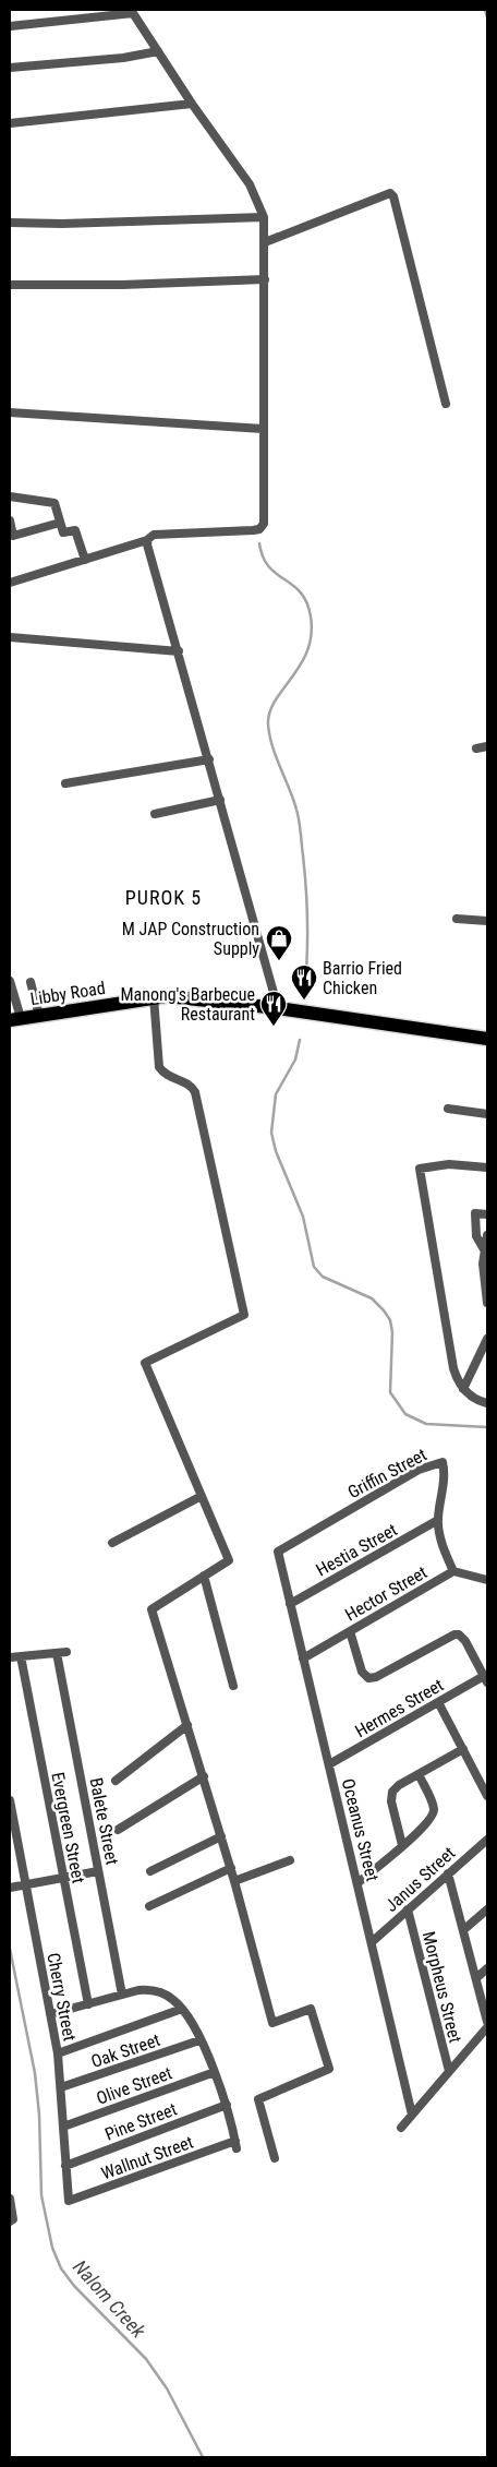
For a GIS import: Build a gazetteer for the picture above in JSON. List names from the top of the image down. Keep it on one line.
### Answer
{"streets":{"main road":["Libby Road"],"street":["Griffin Street","Hestia Street","Hector Street","Hermes Street","Balete Street","Evergreen Street","Oceanus Street","Janus Street","Morpheus Street","Cherry Street","Oak Street","Olive Street","Pine Street","Wallnut Street"]},"crossings":[["Griffin Street","Hestia Street"],["Griffin Street","Hector Street"],["Griffin Street","Oceanus Street"],["Hestia Street","Oceanus Street"],["Hector Street","Oceanus Street"],["Hermes Street","Oceanus Street"],["Oceanus Street","Janus Street"],["Janus Street","Morpheus Street"],["Cherry Street","Oak Street"],["Cherry Street","Olive Street"],["Cherry Street","Pine Street"],["Cherry Street","Wallnut Street"],["Pine Street","Wallnut Street"]],"districts":["PUROK 5"],"water":["Nalom Creek"],"places":{"shop":["M JAP Construction Supply"],"restaurant":["Barrio Fried Chicken","Manong's Barbecue Restaurant"]}}
